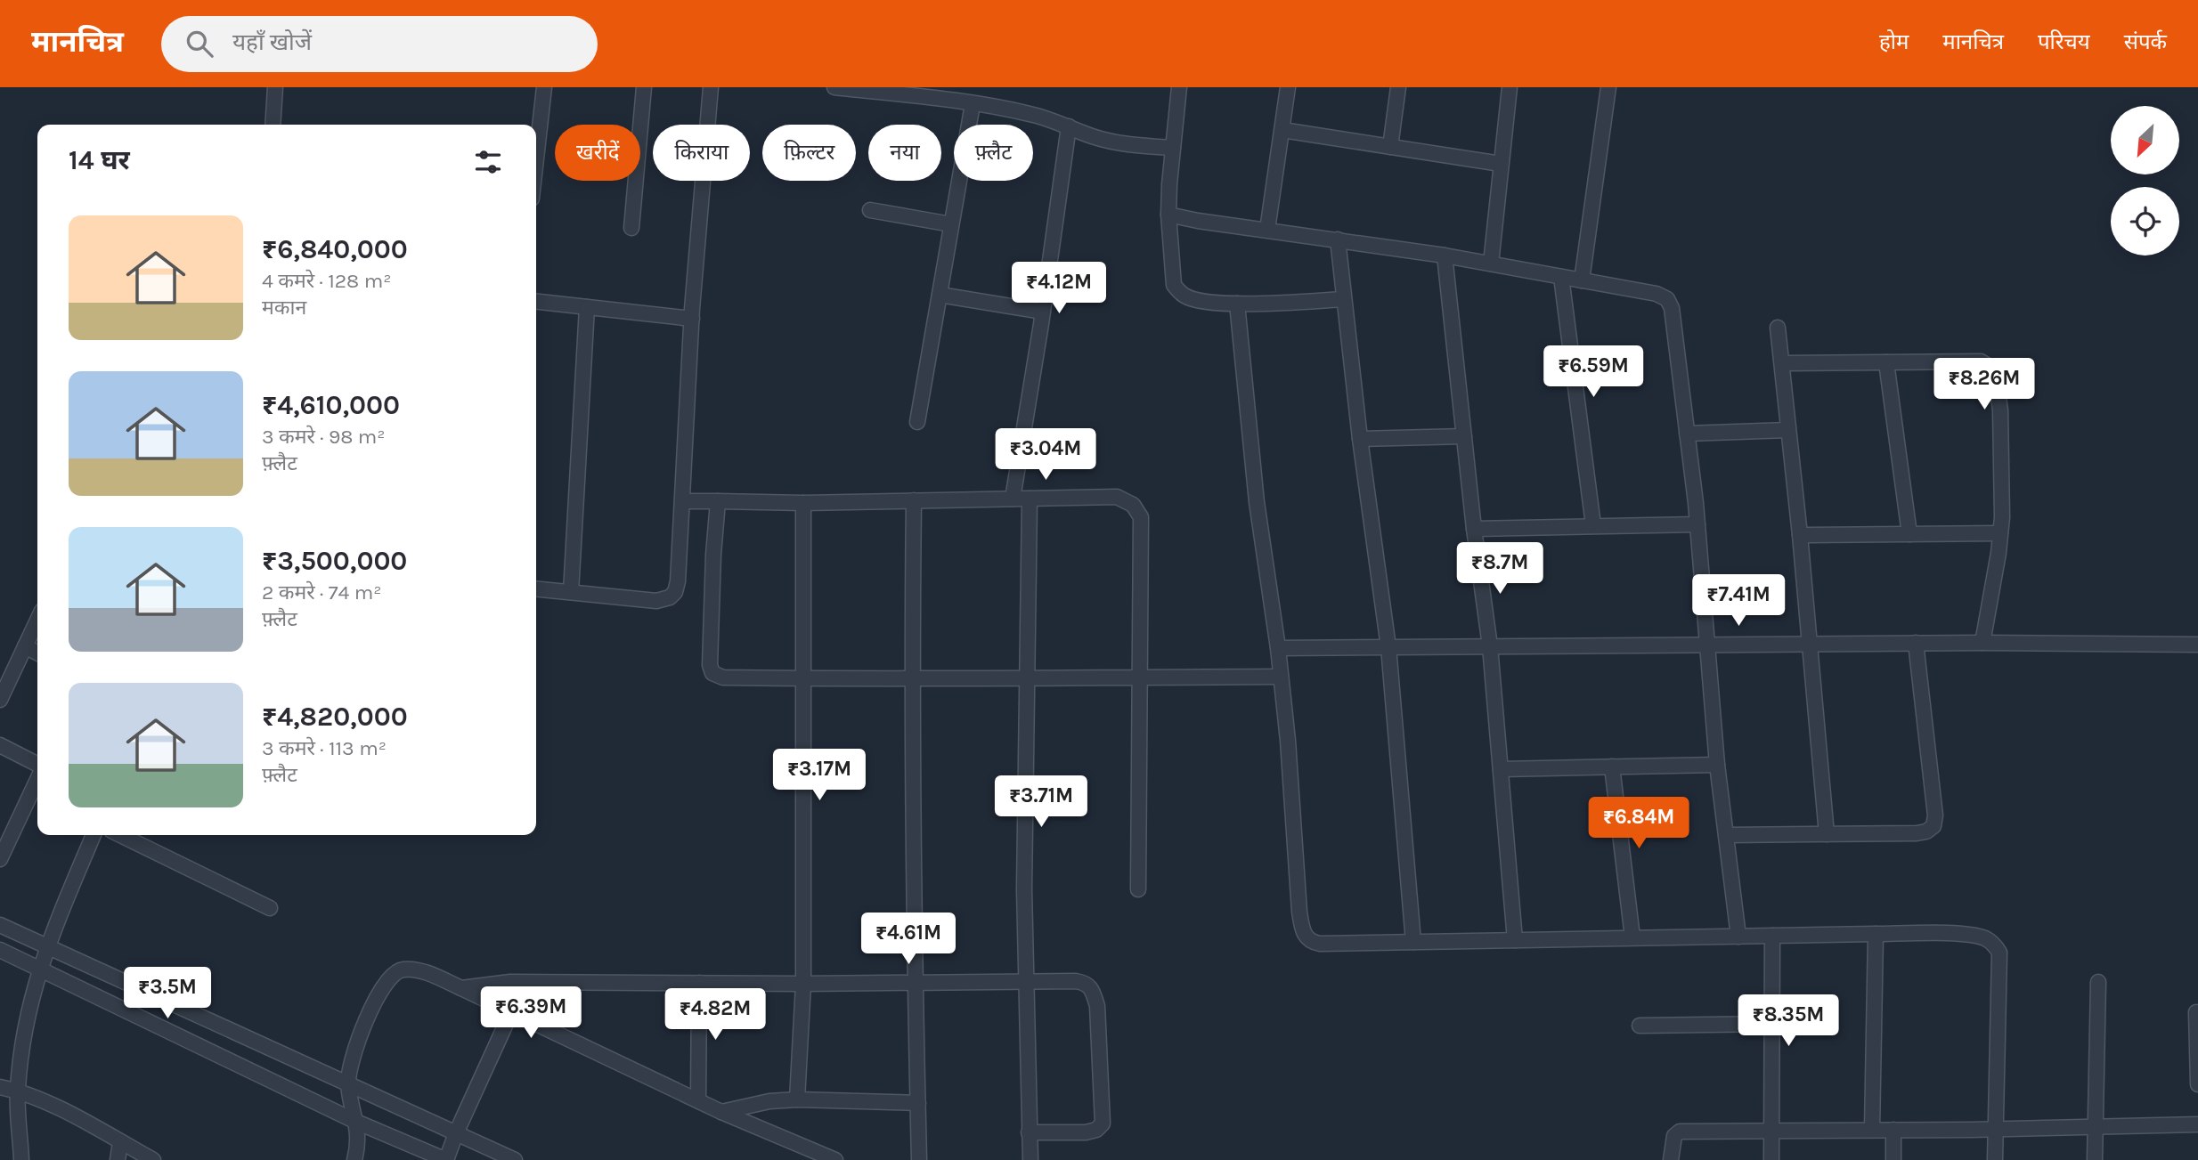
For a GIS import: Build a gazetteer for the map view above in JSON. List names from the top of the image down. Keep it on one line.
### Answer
{"north":"bottom left","page":{"header":"मानचित्र","search":"यहाँ खोजें","nav":["होम","मानचित्र","परिचय","संपर्क"],"chip":["खरीदें","किराया","फ़िल्टर","नया","फ़्लैट"],"heading":"14 घर","list":[{"name":"₹6,840,000","note":"4 कमरे · 128 m² · मकान"},{"name":"₹4,610,000","note":"3 कमरे · 98 m² · फ़्लैट"},{"name":"₹3,500,000","note":"2 कमरे · 74 m² · फ़्लैट"},{"name":"₹4,820,000","note":"3 कमरे · 113 m² · फ़्लैट"}],"price":["₹4.12M","₹6.59M","₹8.26M","₹3.04M","₹8.7M","₹7.41M","₹3.17M","₹3.71M","₹6.84M","₹4.61M","₹3.5M","₹6.39M","₹4.82M","₹8.35M"]}}
